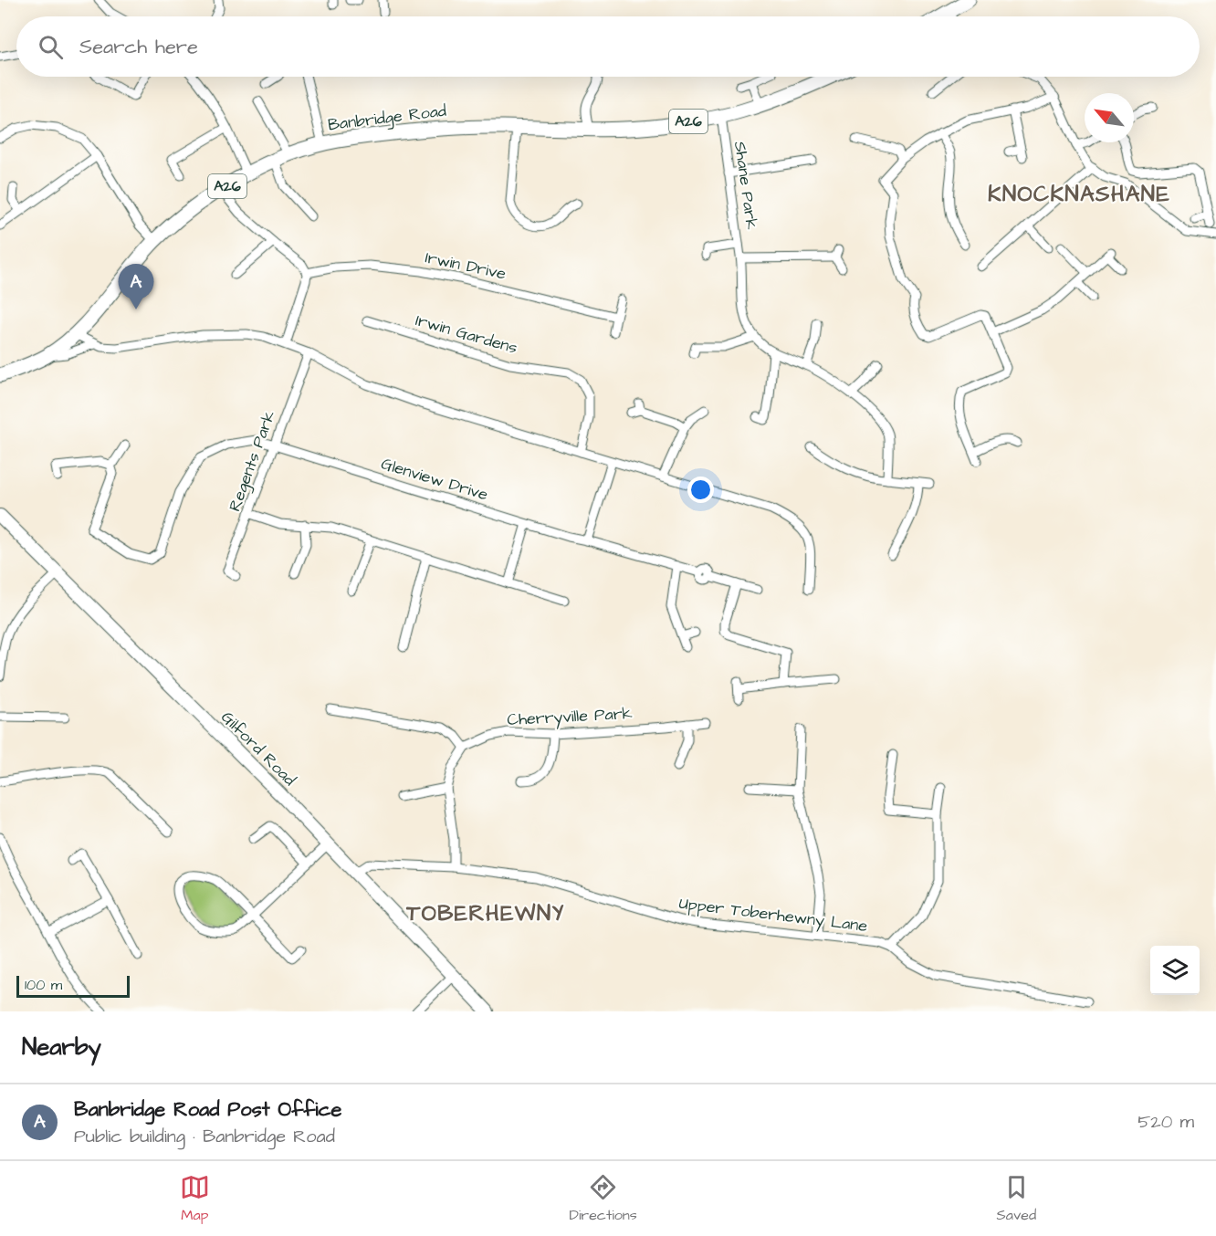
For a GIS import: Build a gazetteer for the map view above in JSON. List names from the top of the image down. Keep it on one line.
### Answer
{"streets":{"main road":["Banbridge Road","A26","Gilford Road"],"street":["Shane Park","Irwin Drive","Irwin Gardens","Regents Park","Glenview Drive","Cherryville Park","Upper Toberhewny Lane"]},"crossings":[["Banbridge Road","Shane Park"],["Regents Park","Glenview Drive"],["Gilford Road","Upper Toberhewny Lane"]],"districts":["KNOCKNASHANE","TOBERHEWNY"],"scale_bar":"100 m","north":"top left","page":{"search":"Search here","pins":"A","scale":"100 m","heading":"Nearby","list":[{"mark":"A","name":"Banbridge Road Post Office","note":"Public building · Banbridge Road","value":"520 m"}],"nav":["Map","Directions","Saved"]}}
